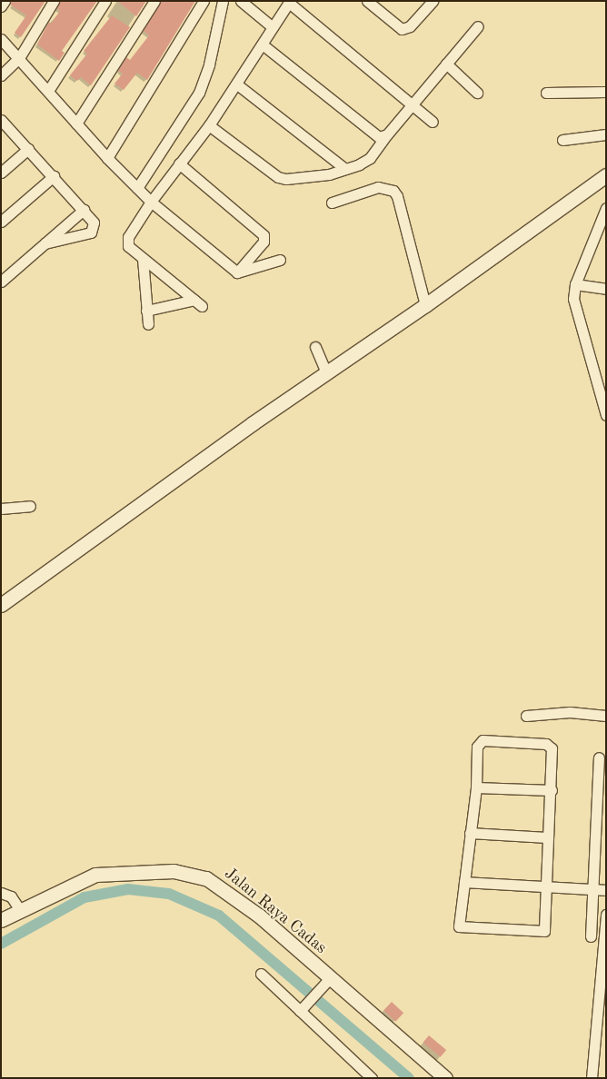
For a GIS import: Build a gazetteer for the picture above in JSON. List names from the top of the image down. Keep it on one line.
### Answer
{"streets":{"street":["Jalan Raya Cadas"]}}
